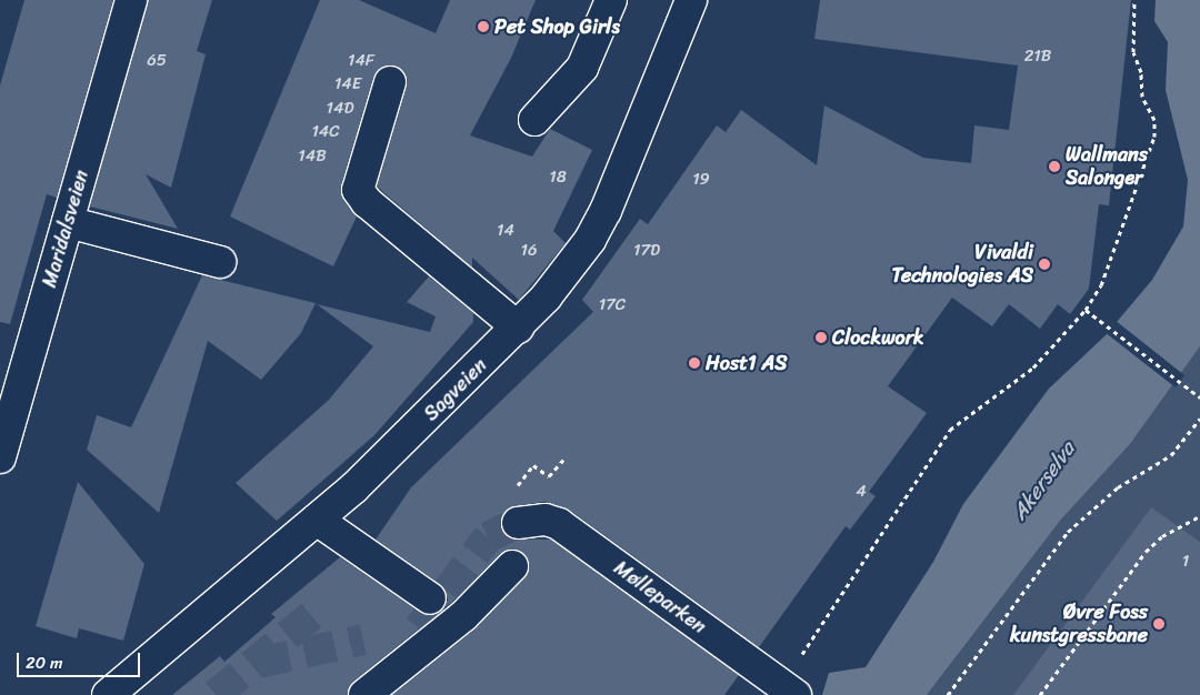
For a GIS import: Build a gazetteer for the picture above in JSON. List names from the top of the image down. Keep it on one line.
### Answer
{"streets":{"street":["Maridalsveien","Sagveien","Mølleparken"]},"water":["Akerselva"],"places":["Pet Shop Girls","Wallmans Salonger","Vivaldi Technologies AS","Clockwork","Host1 AS","Øvre Foss kunstgressbane"],"house_numbers":["21B","65","14F","14E","14D","14C","14B","18","19","14","16","17D","17C","4","1"],"scale_bar":"20 m"}
